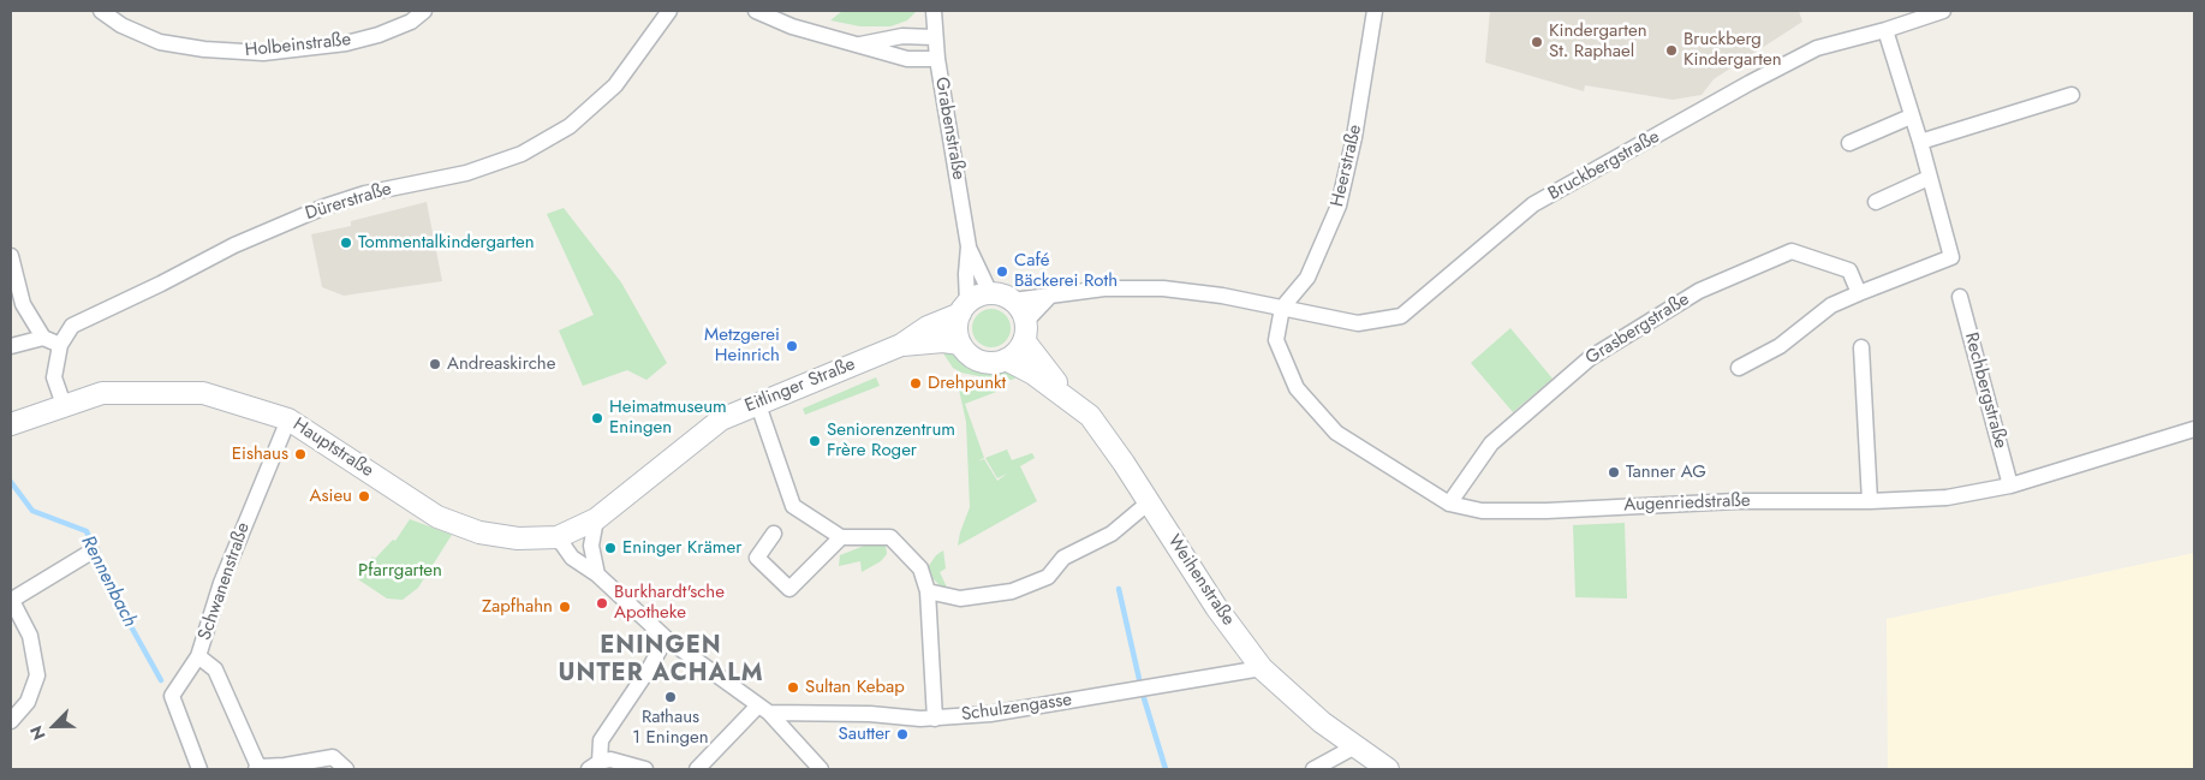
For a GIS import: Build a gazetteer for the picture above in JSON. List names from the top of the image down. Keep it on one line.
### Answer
{"streets":{"main road":["Eitlinger Straße","Hauptstraße","Weihenstraße"],"street":["Holbeinstraße","Grabenstraße","Heerstraße","Bruckbergstraße","Dürerstraße","Grasbergstraße","Rechbergstraße","Augenriedstraße","Schwanenstraße","Schulzengasse"]},"crossings":[["Grabenstraße","Eitlinger Straße"],["Grabenstraße","Weihenstraße"],["Heerstraße","Bruckbergstraße"],["Heerstraße","Augenriedstraße"],["Bruckbergstraße","Augenriedstraße"],["Dürerstraße","Hauptstraße"],["Grasbergstraße","Augenriedstraße"],["Eitlinger Straße","Hauptstraße"],["Eitlinger Straße","Weihenstraße"],["Rechbergstraße","Augenriedstraße"],["Hauptstraße","Schwanenstraße"],["Weihenstraße","Schulzengasse"]],"districts":["ENINGEN UNTER ACHALM"],"water":["Rennenbach"],"parks":["Pfarrgarten"],"places":["Kindergarten St. Raphael","Bruckberg Kindergarten","Tommentalkindergarten","Café Bäckerei Roth","Metzgerei Heinrich","Andreaskirche","Drehpunkt","Heimatmuseum Eningen","Seniorenzentrum Frère Roger","Eishaus","Tanner AG","Asieu","Eninger Krämer","Burkhardt'sche Apotheke","Zapfhahn","Sultan Kebap","Rathaus 1 Eningen","Sautter"],"north":"bottom left"}
